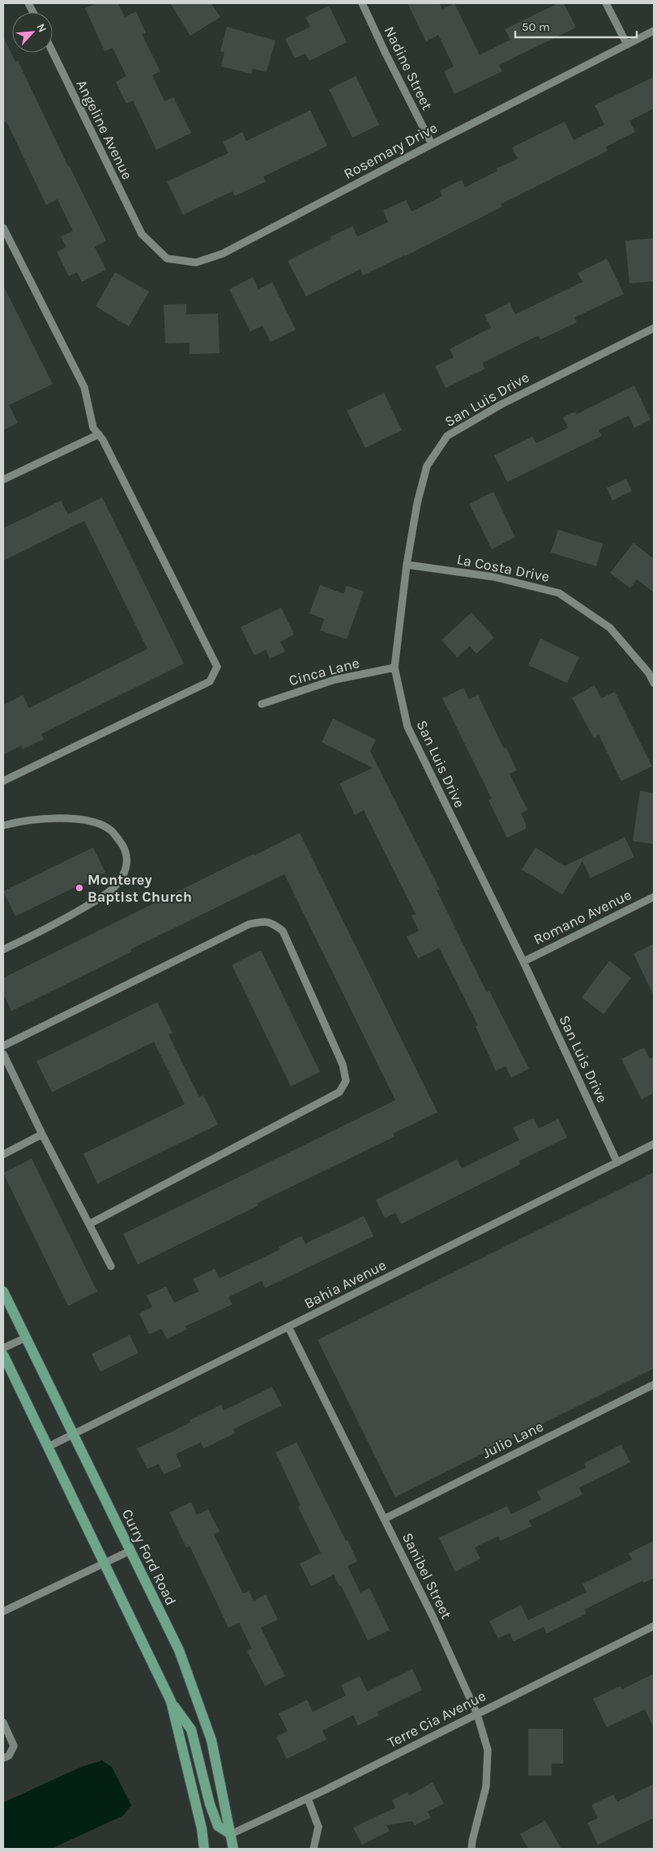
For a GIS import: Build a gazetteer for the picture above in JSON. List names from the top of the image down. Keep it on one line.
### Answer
{"streets":{"main road":["Curry Ford Road"],"street":["Nadine Street","Angeline Avenue","Rosemary Drive","San Luis Drive","La Costa Drive","Cinca Lane","Romano Avenue","Bahia Avenue","Julio Lane","Sanibel Street","Terre Cia Avenue"]},"crossings":[["Nadine Street","Rosemary Drive"],["Angeline Avenue","Rosemary Drive"],["San Luis Drive","La Costa Drive"],["San Luis Drive","Cinca Lane"],["San Luis Drive","Romano Avenue"],["San Luis Drive","Bahia Avenue"],["Bahia Avenue","Curry Ford Road"],["Bahia Avenue","Sanibel Street"],["Julio Lane","Sanibel Street"],["Curry Ford Road","Terre Cia Avenue"],["Sanibel Street","Terre Cia Avenue"]],"places":["Monterey Baptist Church"],"scale_bar":"50 m","north":"top right"}
